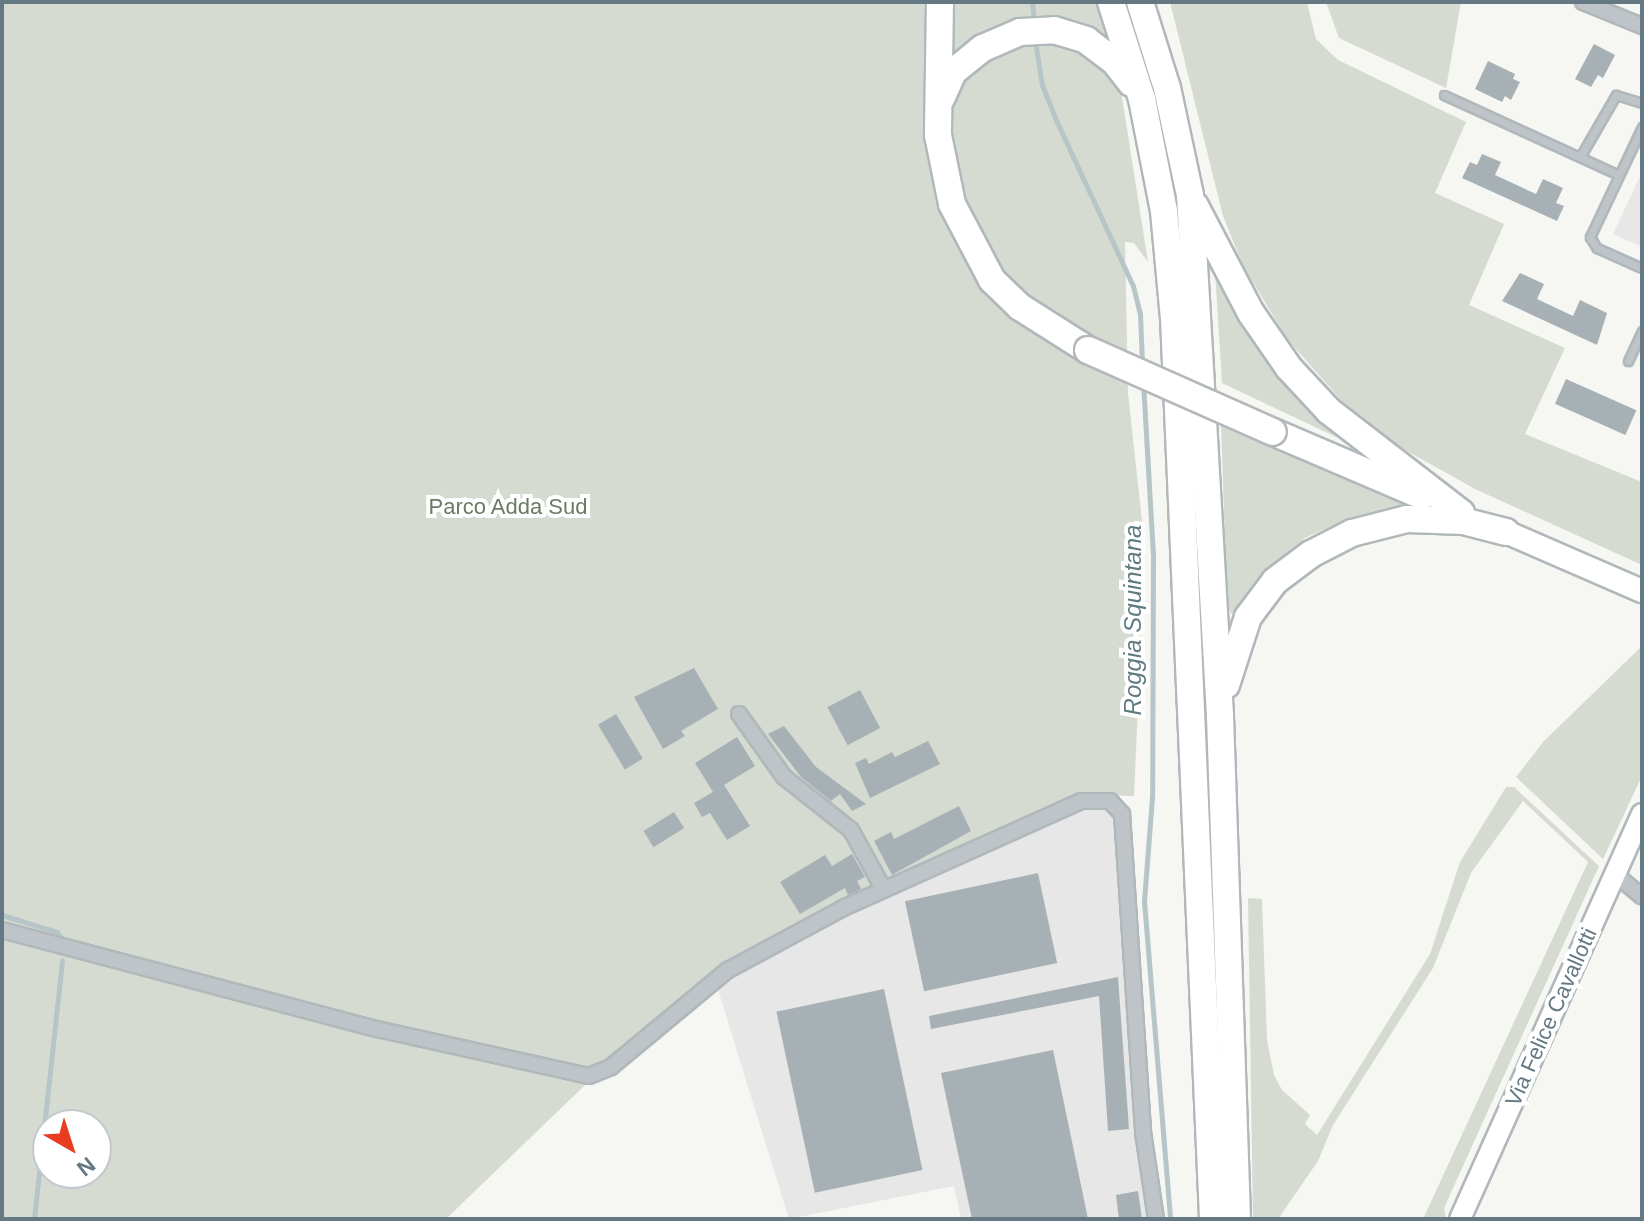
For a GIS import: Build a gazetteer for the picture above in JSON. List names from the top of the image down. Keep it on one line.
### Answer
{"streets":{"street":["Via Felice Cavallotti"]},"water":["Roggia Squintana"],"parks":["Parco Adda Sud"],"north":"bottom right"}
